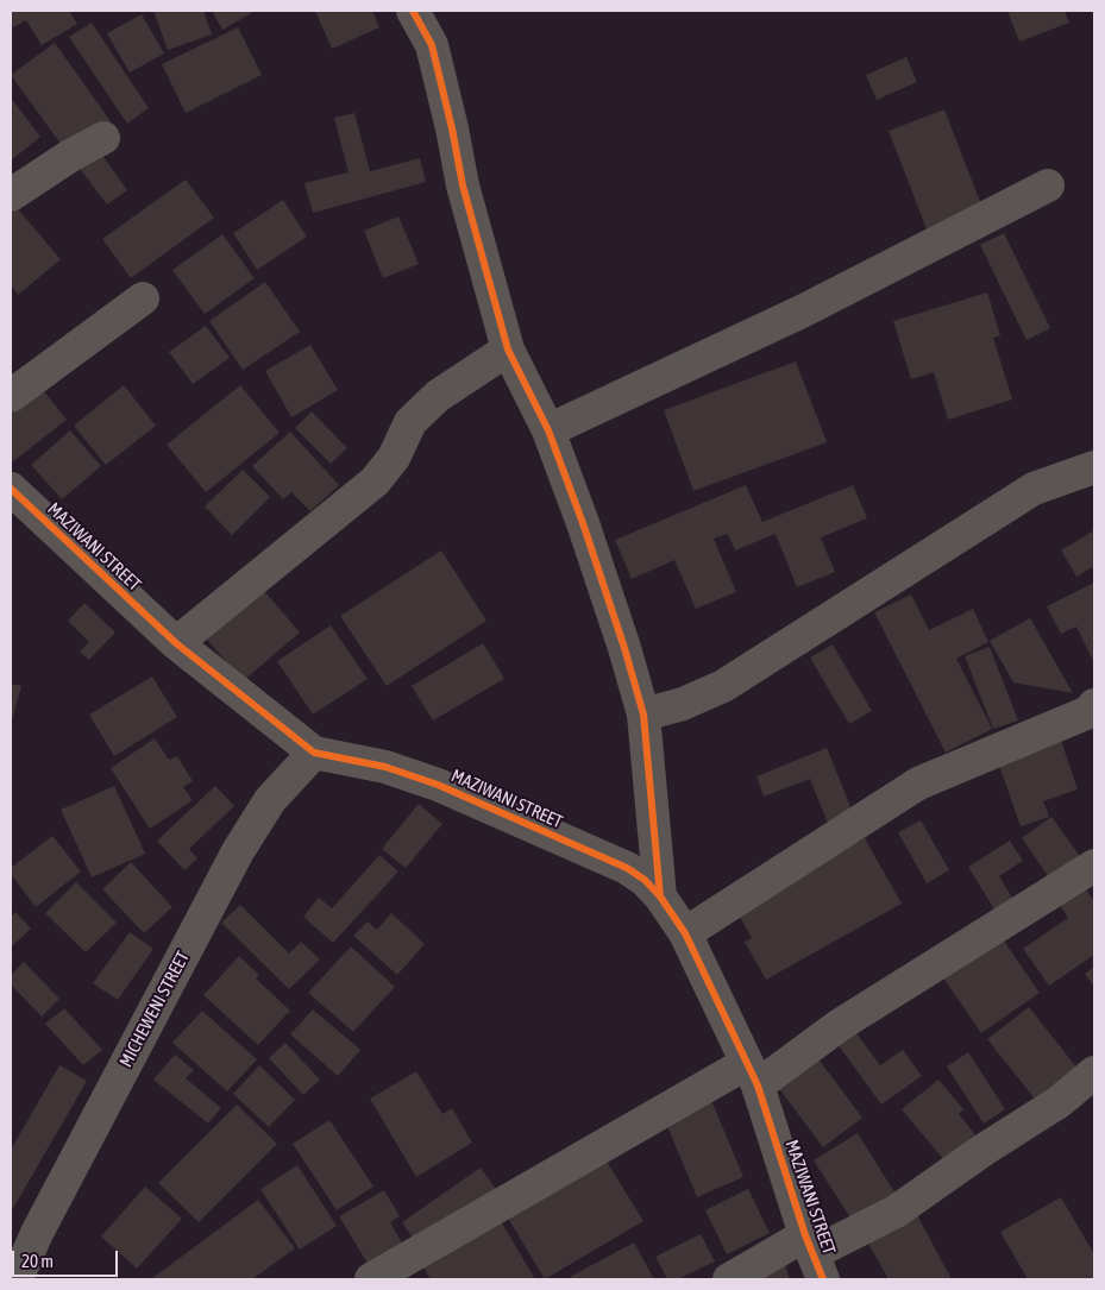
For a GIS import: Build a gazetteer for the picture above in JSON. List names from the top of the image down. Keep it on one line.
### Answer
{"streets":{"street":["MAZIWANI STREET","MICHEWENI STREET"]},"crossings":[["MAZIWANI STREET","MICHEWENI STREET"]],"scale_bar":"20 m"}
